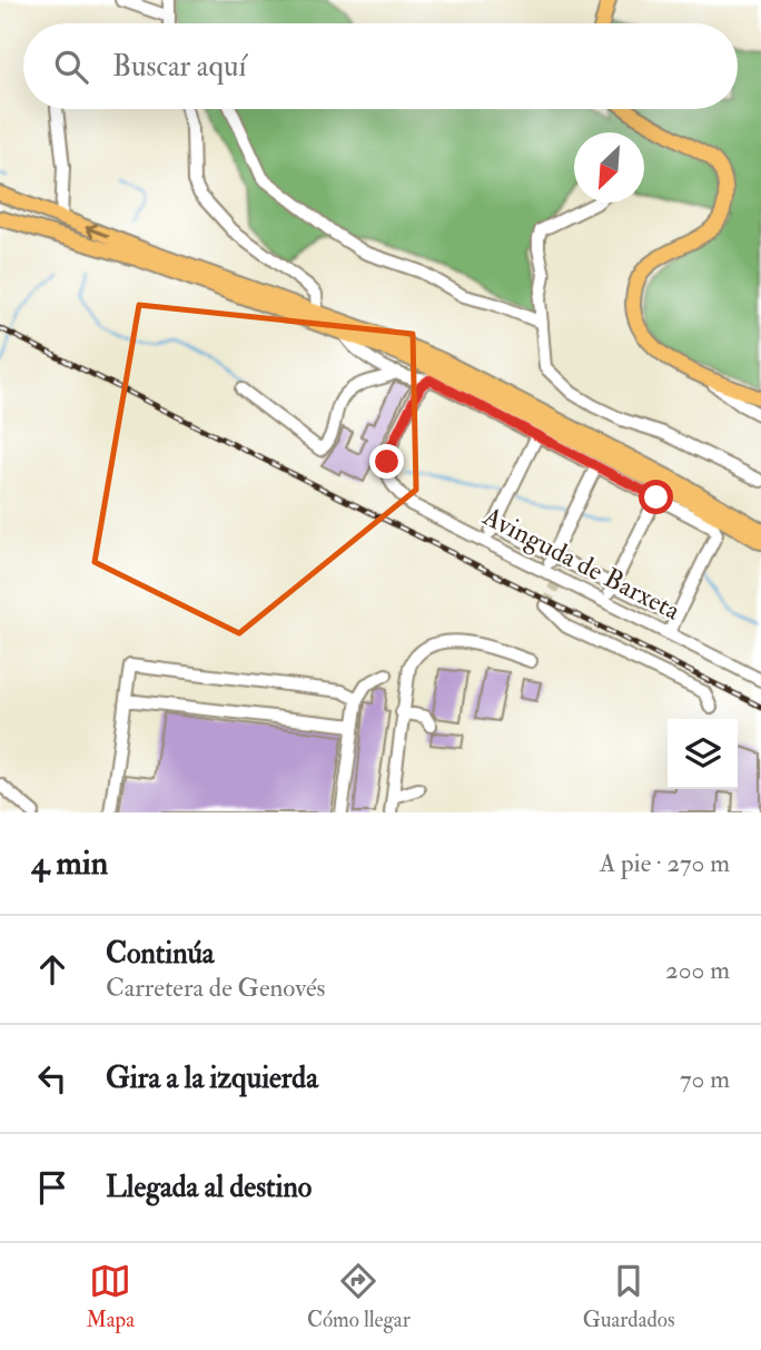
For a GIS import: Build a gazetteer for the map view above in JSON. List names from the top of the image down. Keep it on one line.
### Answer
{"streets":{"street":["Avinguda de Barxeta"]},"north":"bottom left","page":{"search":"Buscar aquí","heading":["4 min","A pie · 270 m"],"list":[["Continúa","Carretera de Genovés","200 m"],["Gira a la izquierda","70 m"],"Llegada al destino"],"nav":["Mapa","Cómo llegar","Guardados"]}}
